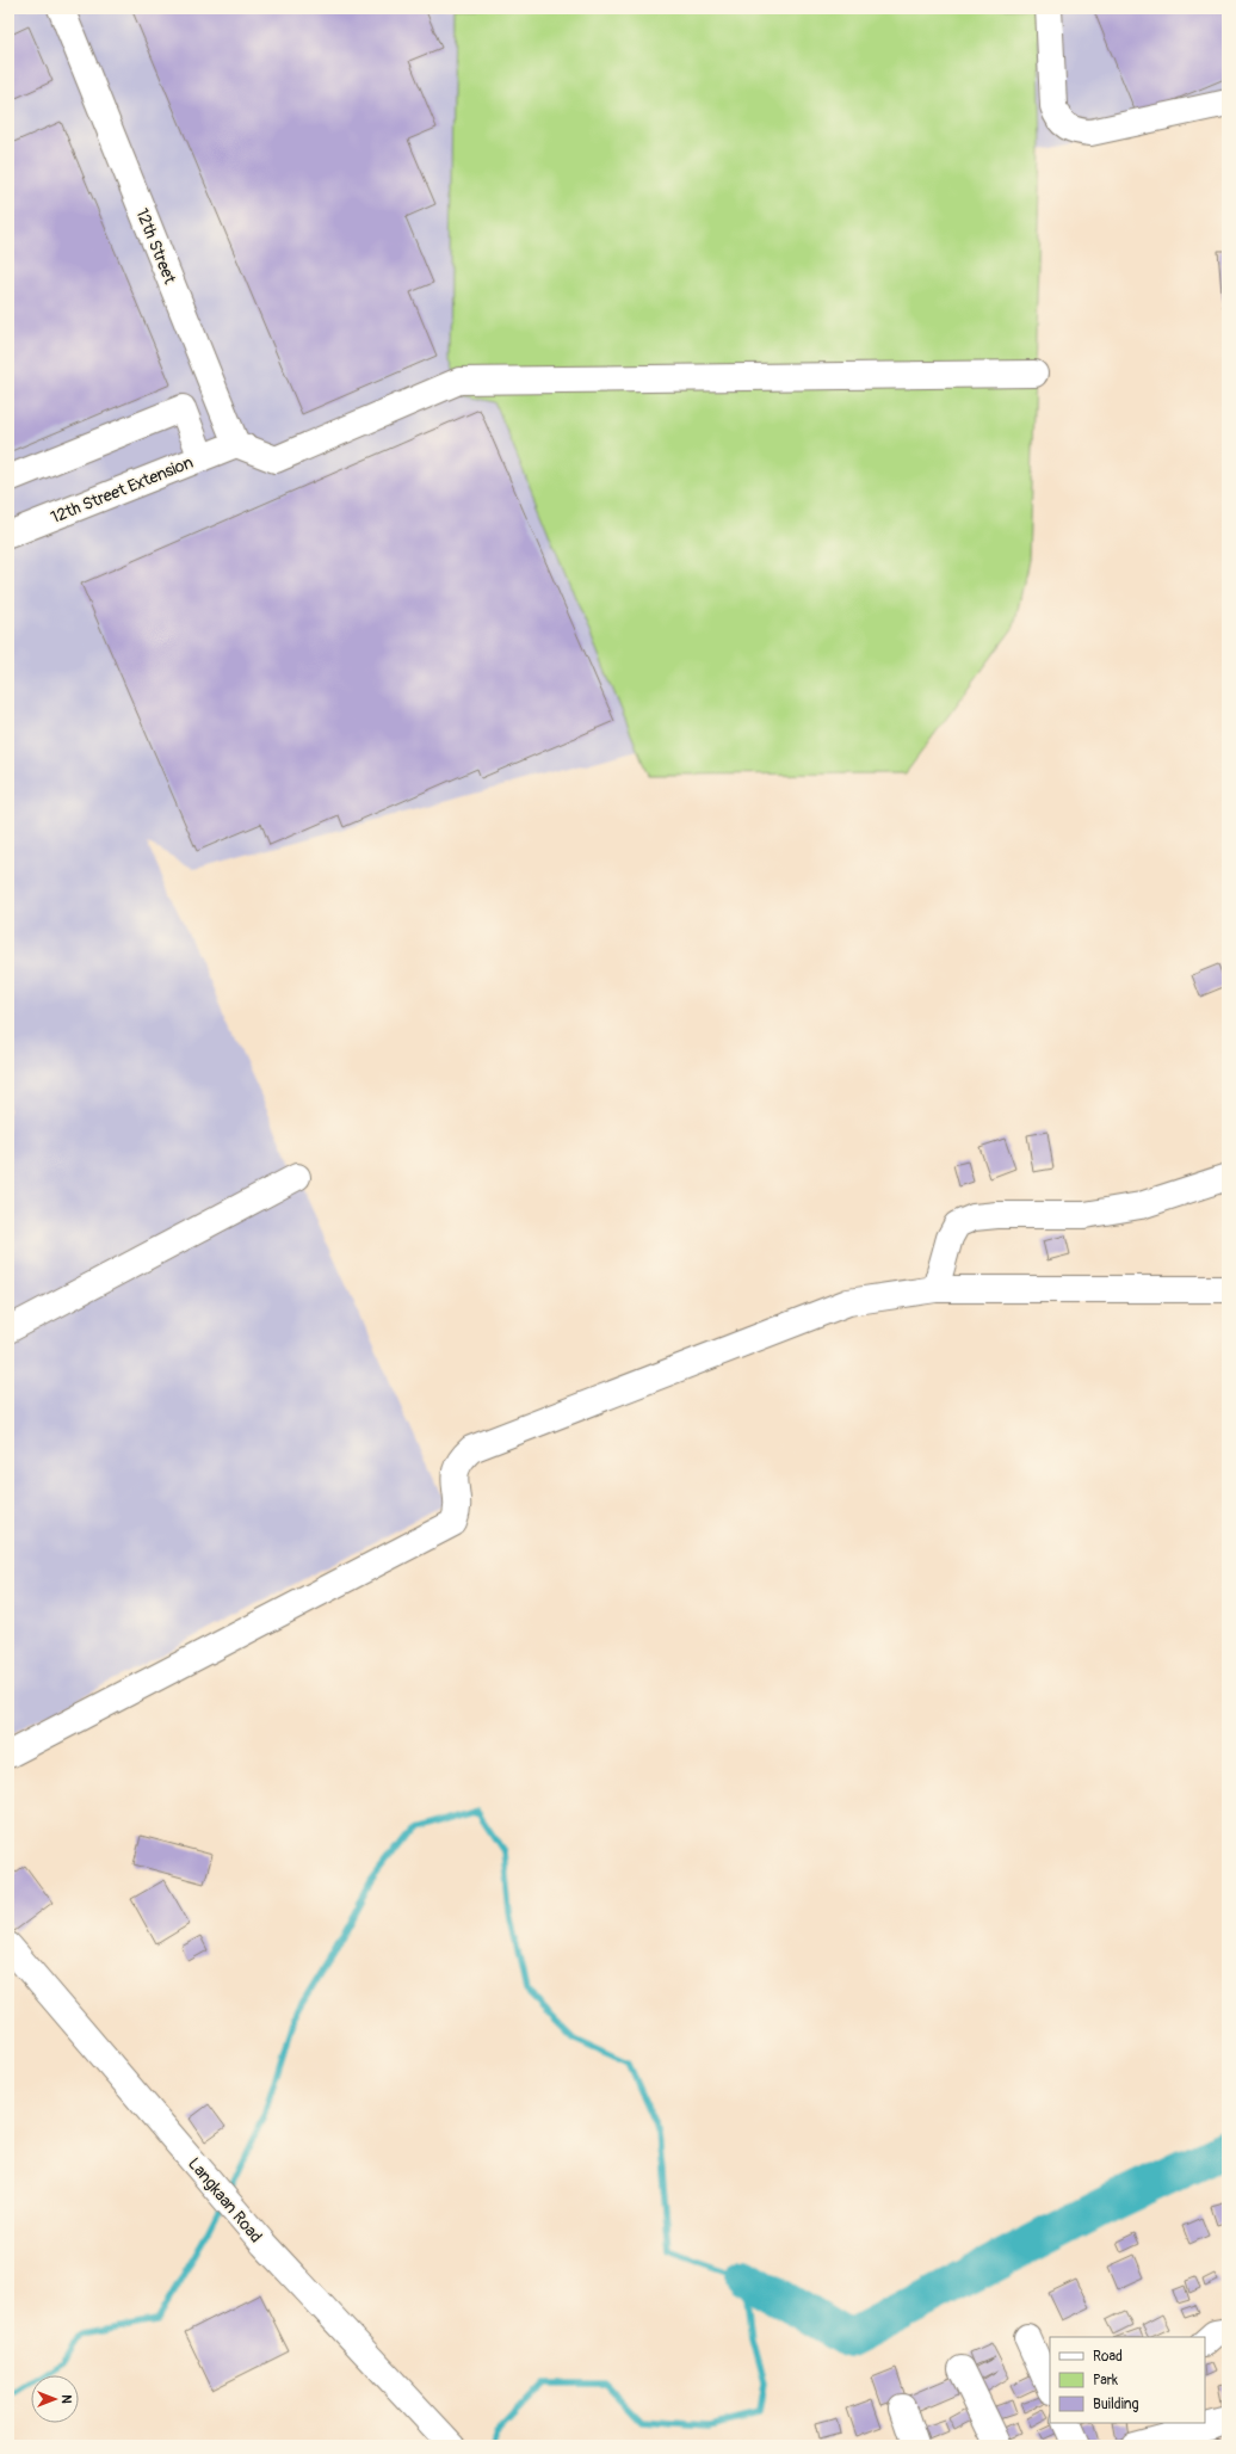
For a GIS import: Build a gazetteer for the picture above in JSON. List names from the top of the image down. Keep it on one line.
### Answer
{"streets":{"street":["12th Street","12th Street Extension","Langkaan Road"]},"crossings":[["12th Street","12th Street Extension"]],"legend":["Road","Park","Building"],"north":"right"}
